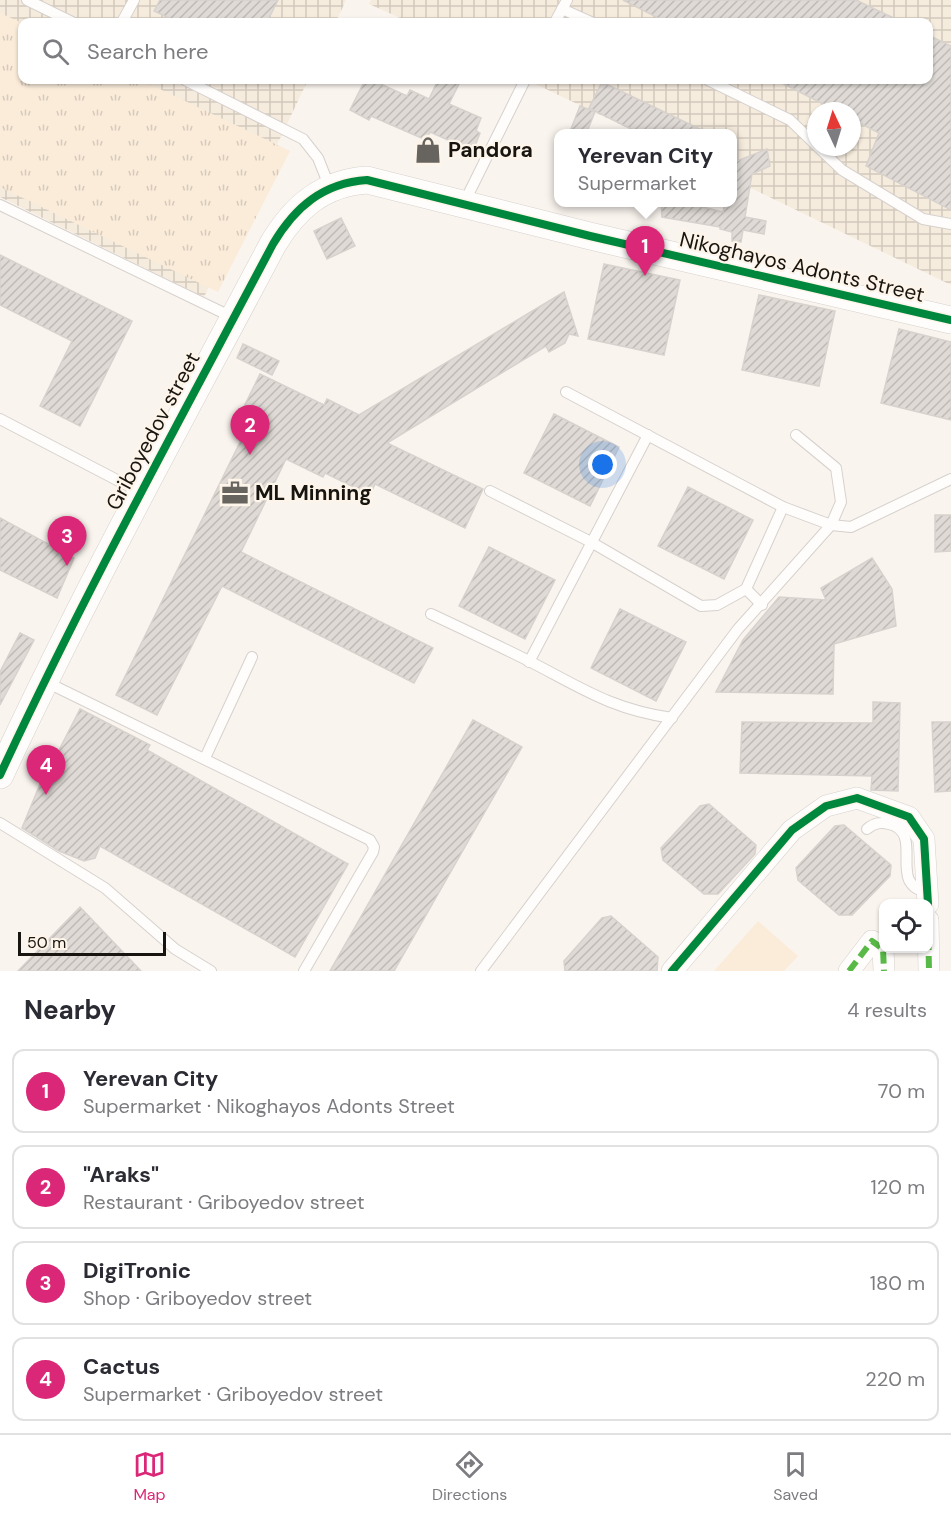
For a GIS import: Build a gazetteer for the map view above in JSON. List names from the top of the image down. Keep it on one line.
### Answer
{"streets":{"street":["Nikoghayos Adonts Street","Griboyedov street"]},"crossings":[["Nikoghayos Adonts Street","Griboyedov street"]],"places":{"shop":["Pandora"],"office":["ML Minning"]},"scale_bar":"50 m","north":"top","page":{"search":"Search here","popup":["Yerevan City","Supermarket"],"pins":["1","2","3","4"],"scale":"50 m","heading":["Nearby","4 results"],"list":[{"mark":"1","name":"Yerevan City","note":"Supermarket · Nikoghayos Adonts Street","value":"70 m"},{"mark":"2","name":"\"Araks\"","note":"Restaurant · Griboyedov street","value":"120 m"},{"mark":"3","name":"DigiTronic","note":"Shop · Griboyedov street","value":"180 m"},{"mark":"4","name":"Cactus","note":"Supermarket · Griboyedov street","value":"220 m"}],"nav":["Map","Directions","Saved"]}}
